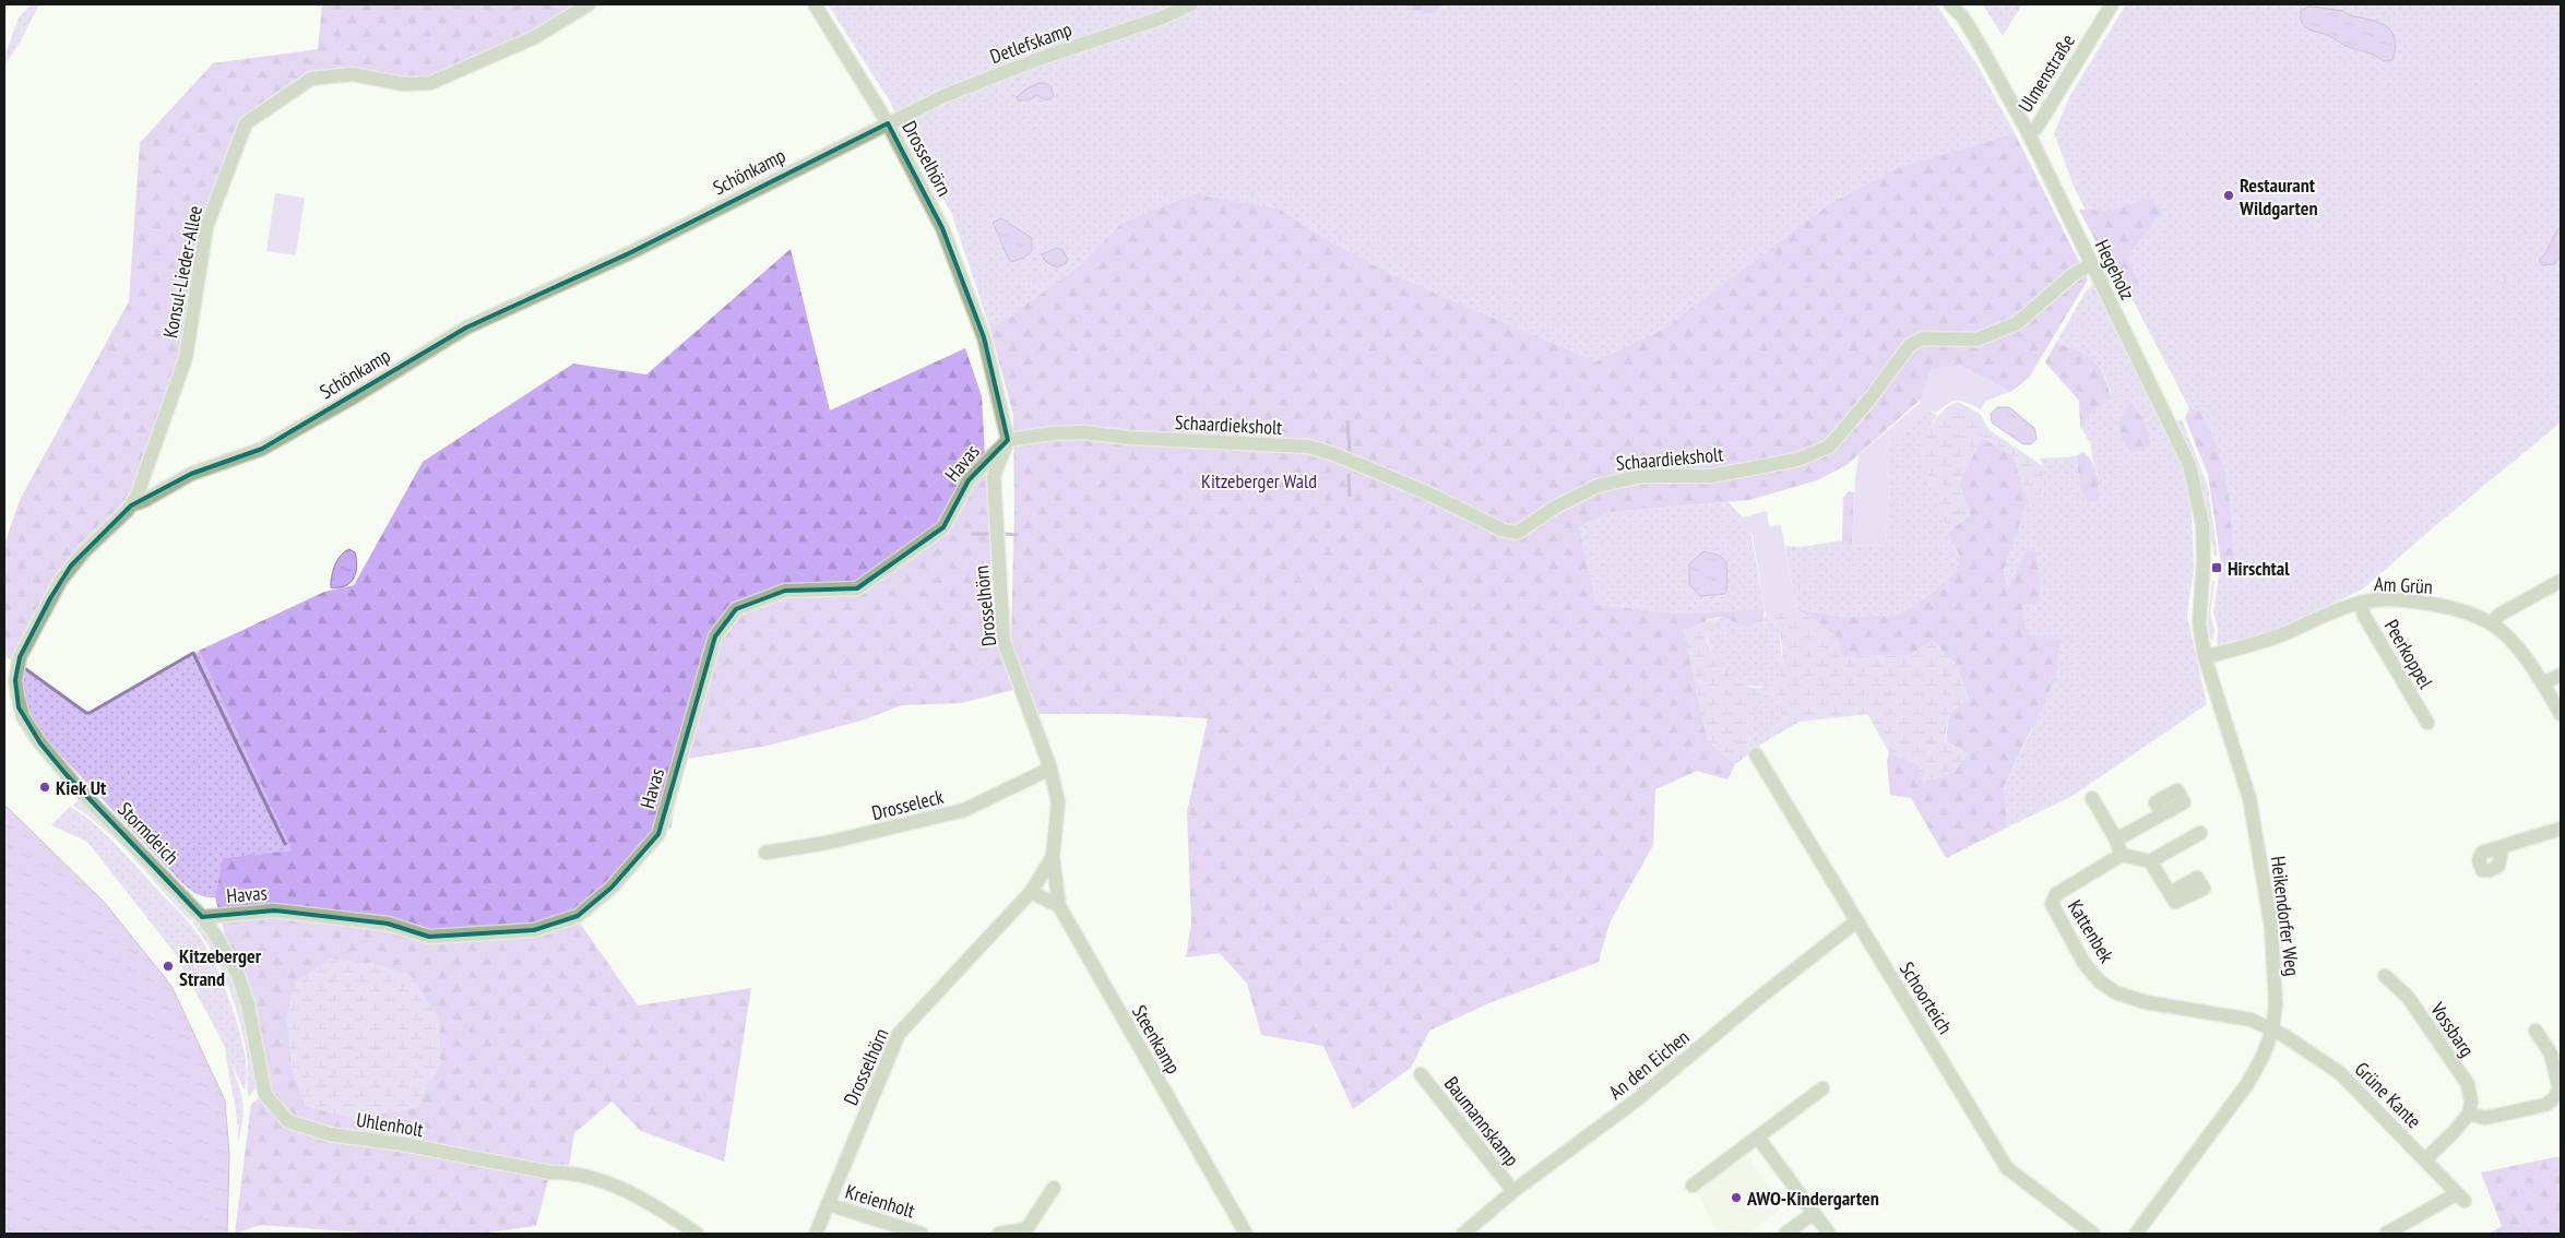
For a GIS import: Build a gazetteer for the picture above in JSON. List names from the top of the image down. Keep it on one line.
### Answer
{"streets":{"street":["Detlefskamp","Ulmenstraße","Drosselhörn","Schönkamp","Hegeholz","Konsul-Lieder-Allee","Schaardieksholt","Havas","Am Grün","Peerkoppel","Drosseleck","Stormdeich","Heikendorfer Weg","Kattenbek","Schoorteich","Vossbarg","Steenkamp","An den Eichen","Grüne Kante","Baumannskamp","Uhlenholt","Kreienholt"]},"crossings":[["Detlefskamp","Drosselhörn"],["Detlefskamp","Schönkamp"],["Ulmenstraße","Hegeholz"],["Drosselhörn","Schönkamp"],["Drosselhörn","Schaardieksholt"],["Drosselhörn","Havas"],["Drosselhörn","Drosseleck"],["Drosselhörn","Steenkamp"],["Drosselhörn","Kreienholt"],["Schönkamp","Konsul-Lieder-Allee"],["Schönkamp","Stormdeich"],["Hegeholz","Schaardieksholt"],["Hegeholz","Heikendorfer Weg"],["Schaardieksholt","Havas"],["Havas","Stormdeich"],["Havas","Uhlenholt"],["Am Grün","Peerkoppel"],["Am Grün","Heikendorfer Weg"],["Stormdeich","Uhlenholt"],["Heikendorfer Weg","Kattenbek"],["Heikendorfer Weg","Grüne Kante"],["Kattenbek","Grüne Kante"],["Schoorteich","An den Eichen"],["An den Eichen","Baumannskamp"]],"parks":["Kitzeberger Wald"],"places":{"other":["Restaurant Wildgarten","Kiek Ut","Kitzeberger Strand","AWO-Kindergarten"],"transit":["Hirschtal"]}}
